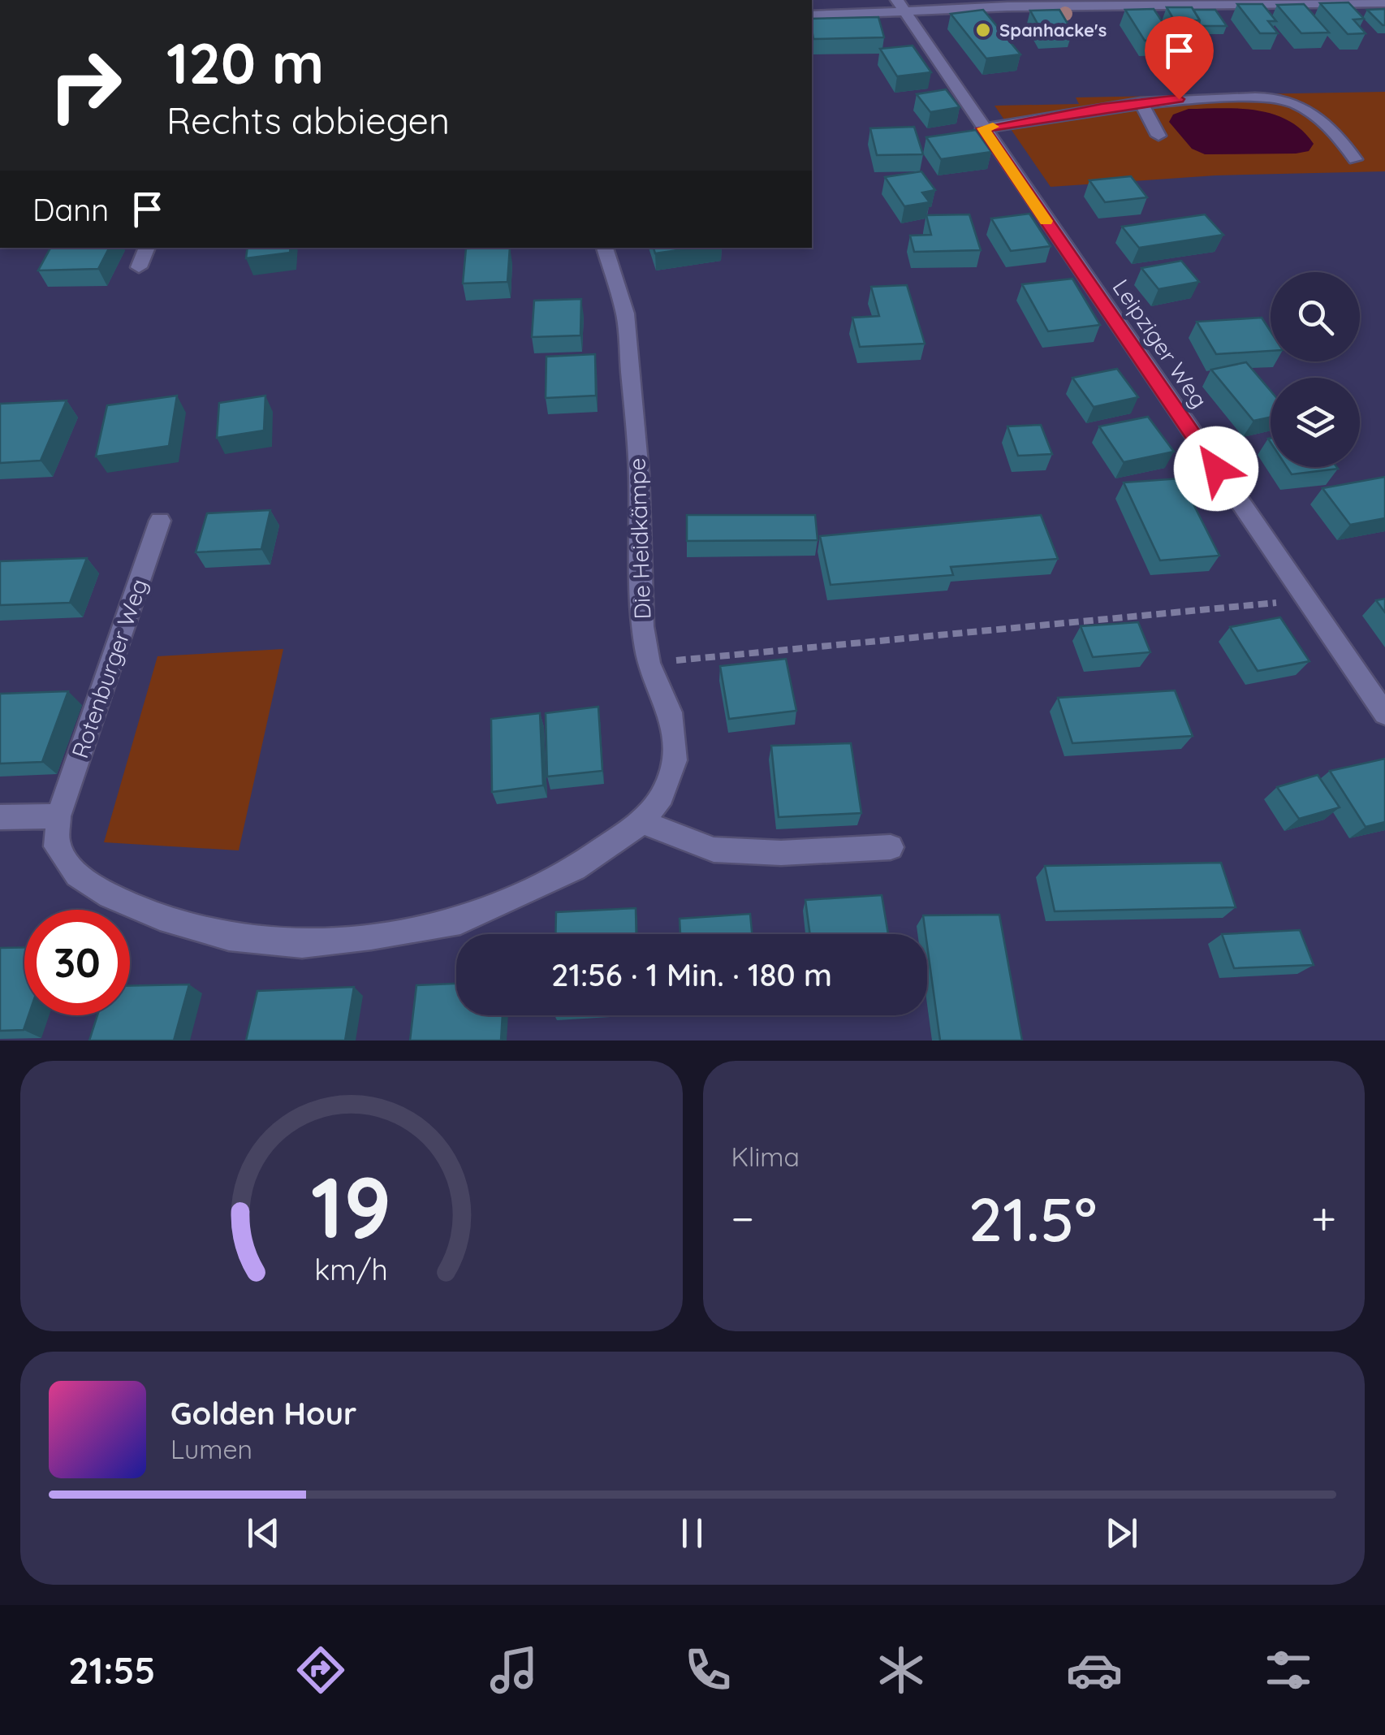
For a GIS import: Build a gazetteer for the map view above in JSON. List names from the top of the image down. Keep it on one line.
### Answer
{"streets":{"street":["Leipziger Weg","Die Heidkämpe","Rotenburger Weg"]},"crossings":[["Die Heidkämpe","Rotenburger Weg"]],"places":["Spanhacke's"],"page":{"turn":["120 m","Rechts abbiegen"],"then":"Dann","limit":"30","trip":"21:56 · 1 Min. · 180 m","tile":"Klima","heat":["−","21.5°","+"],"song":["Golden Hour","Lumen"],"tabs":"21:55","gauge":["19","km/h"]}}
